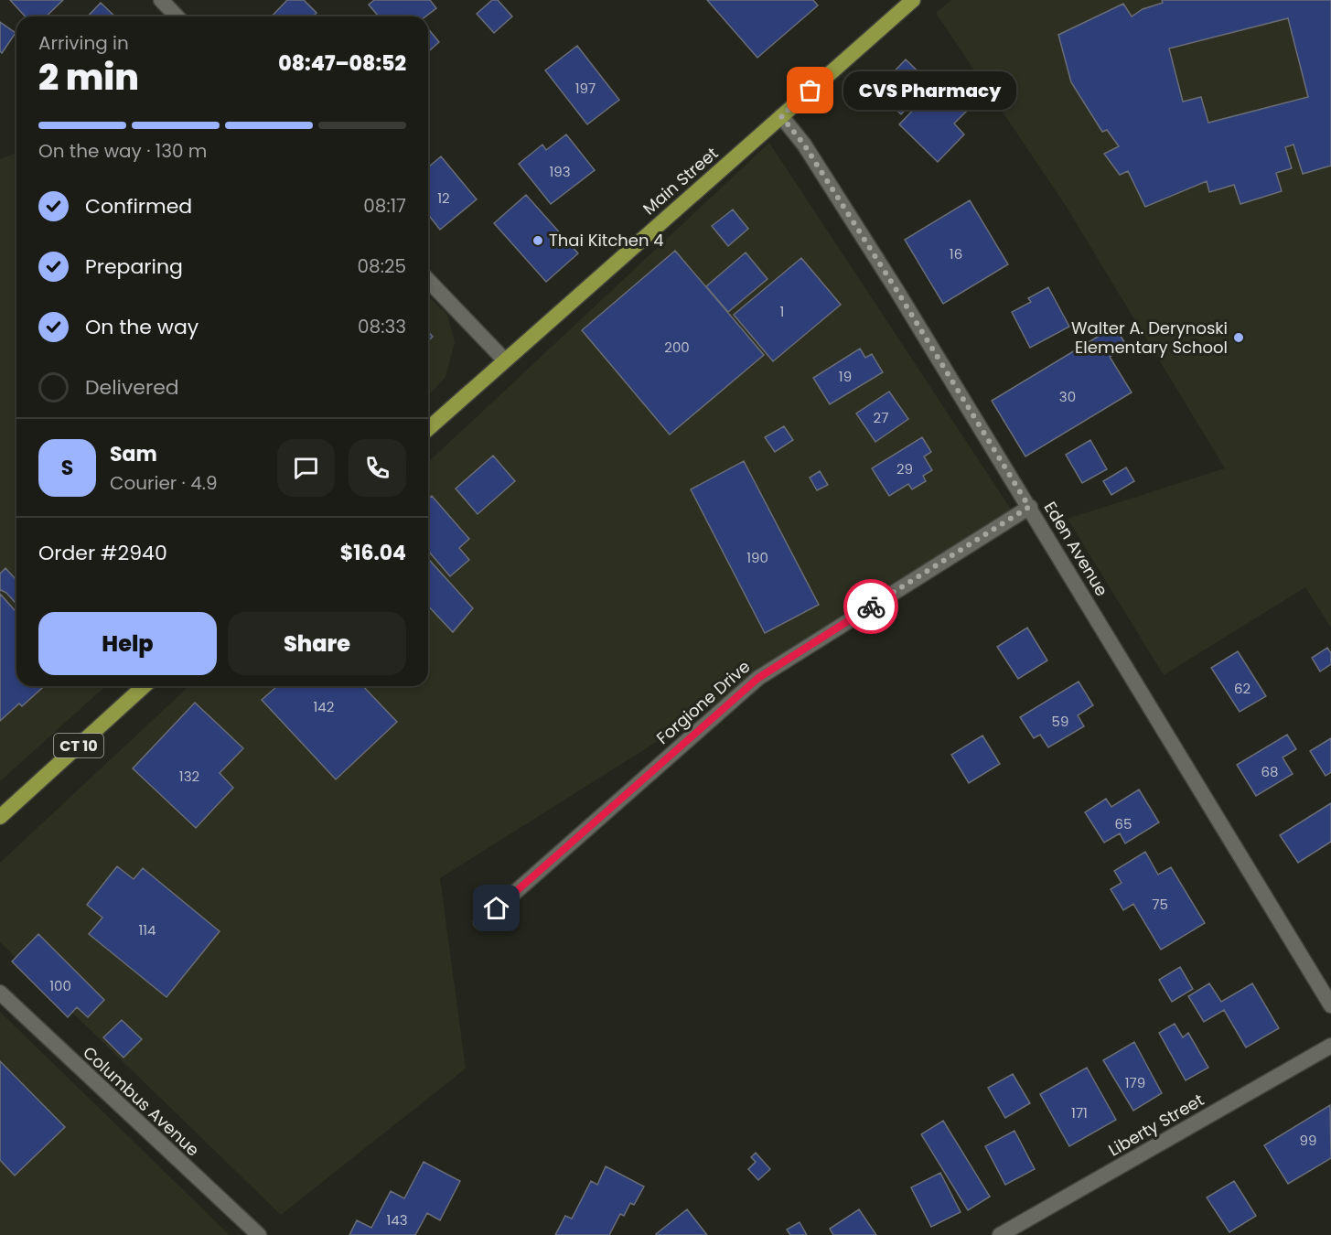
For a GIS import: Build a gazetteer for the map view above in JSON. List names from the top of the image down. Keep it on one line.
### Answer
{"streets":{"highway":["Main Street","CT 10"],"street":["Eden Avenue","Forgione Drive","Columbus Avenue","Liberty Street"]},"crossings":[["Main Street","Eden Avenue"],["Eden Avenue","Forgione Drive"]],"places":["CVS Pharmacy","Thai Kitchen 4","Walter A. Derynoski Elementary School"],"house_numbers":["197","193","12","16","1","200","19","30","27","29","190","62","142","59","68","132","65","75","114","100","179","171","99","143"],"page":{"heading":["2 min","Arriving in","08:47–08:52"],"panel":["Sam","Courier · 4.9","Order #2940","$16.04"],"bubble":"CVS Pharmacy","bar":"On the way · 130 m","list":[["Confirmed","08:17"],["Preparing","08:25"],["On the way","08:33"],"Delivered"],"round":"S","buttons":["Help","Share"]}}
